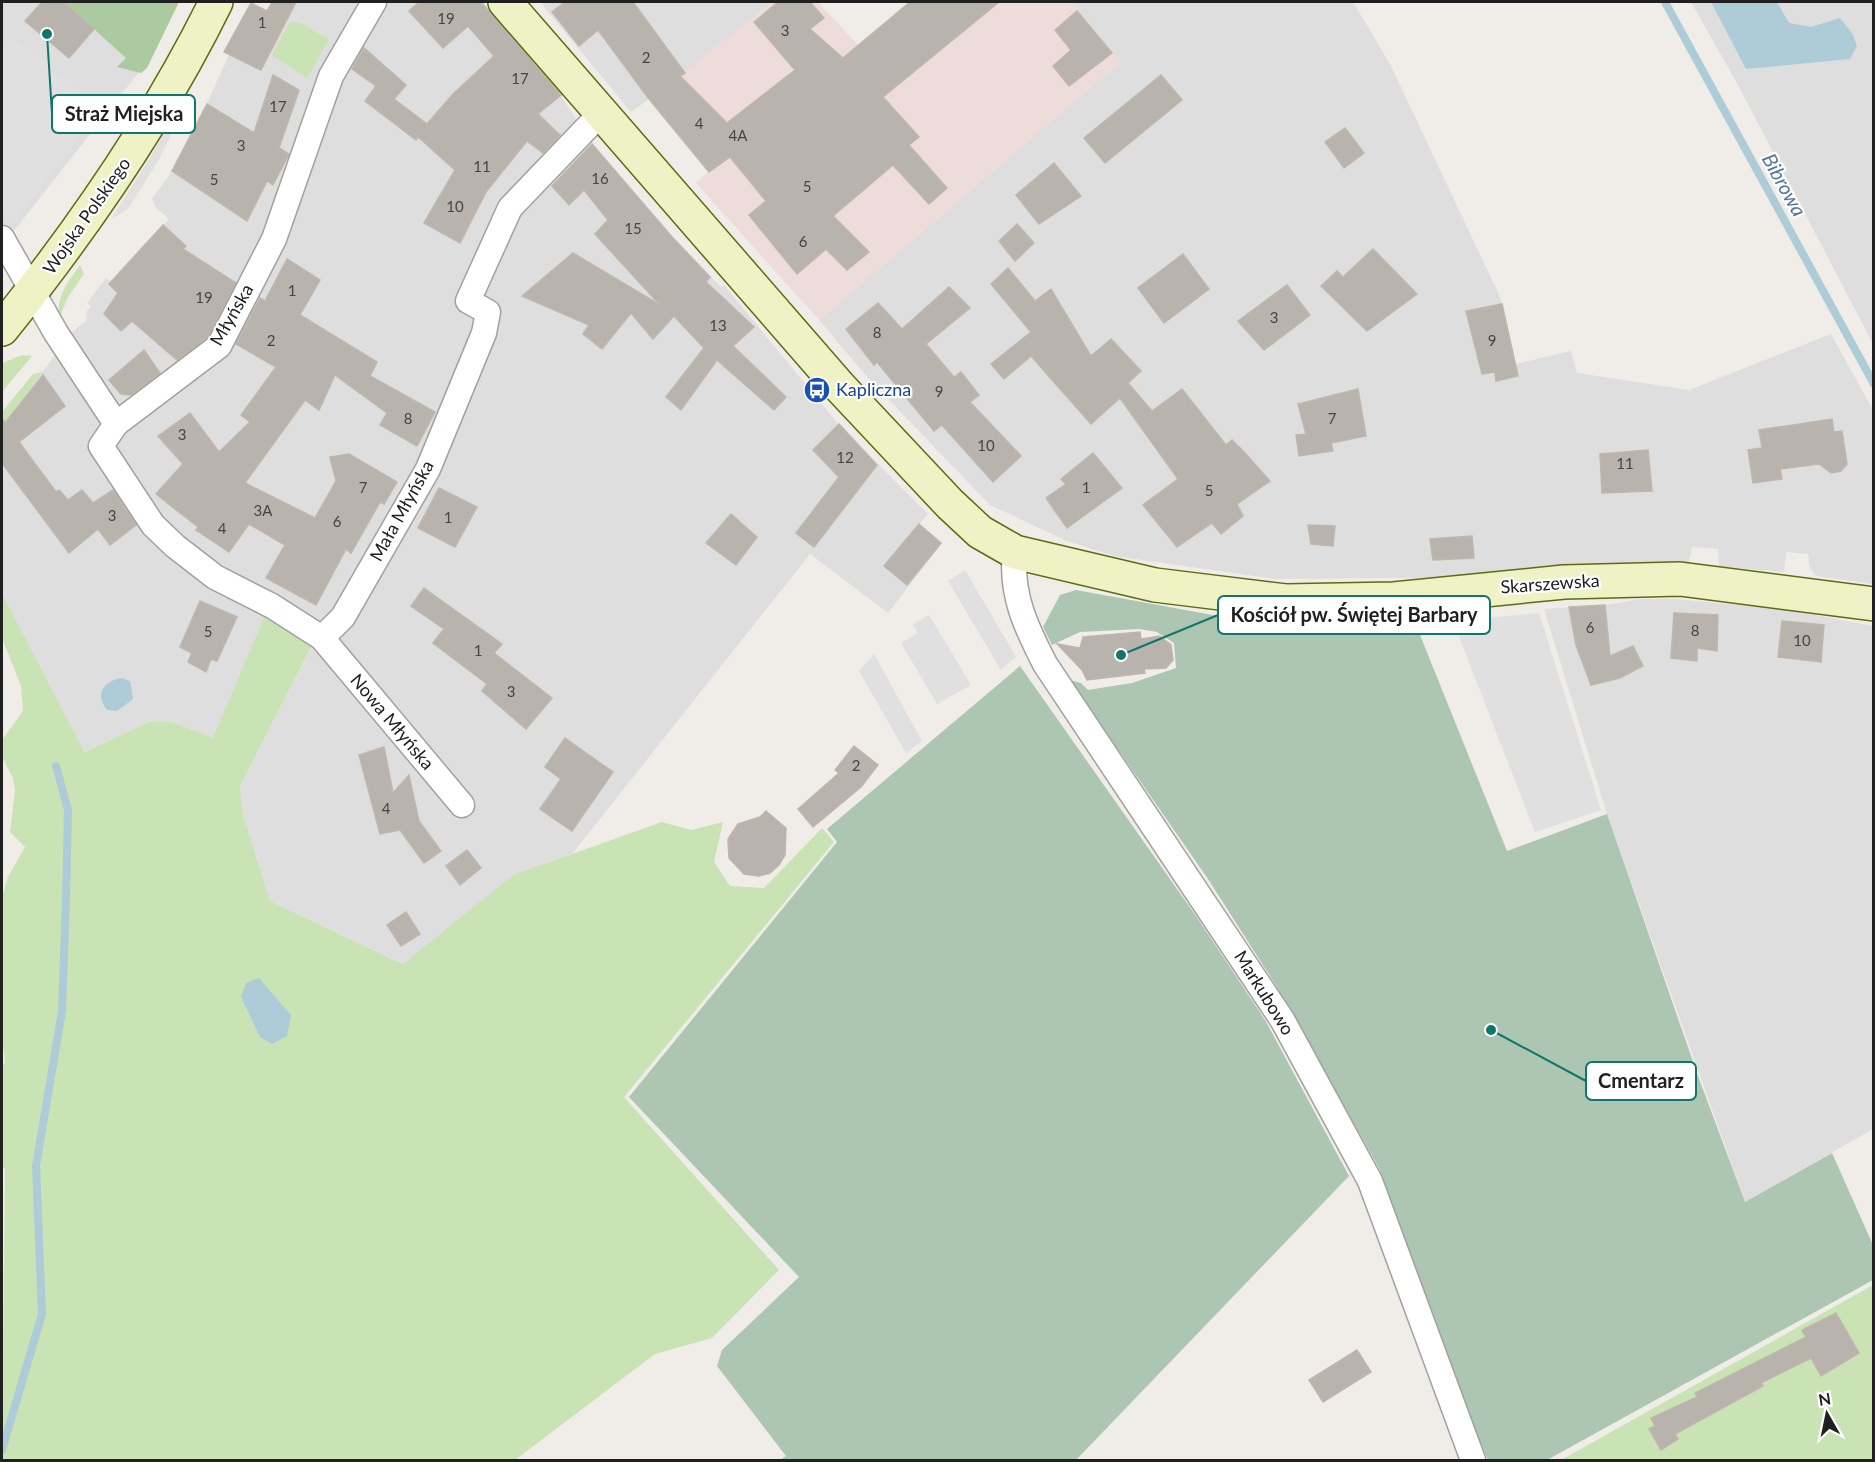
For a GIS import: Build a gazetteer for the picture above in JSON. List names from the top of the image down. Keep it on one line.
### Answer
{"streets":{"street":["Wojska Polskiego","Młyńska","Mała Młyńska","Skarszewska","Nowa Młyńska","Markubowo"]},"crossings":[["Mała Młyńska","Nowa Młyńska"],["Skarszewska","Markubowo"]],"water":["Bibrowa"],"places":{"other":["Straż Miejska","Kościół pw. Świętej Barbary","Cmentarz"],"bus stop":["Kapliczna"]},"house_numbers":["19","1","3","2","17","17","4","4A","3","11","16","5","5","10","15","6","1","19","3","13","8","2","9","9","8","7","3","10","12","11","7","1","5","3A","3","1","6","4","6","8","5","10","1","3","2","4"],"north":"top"}
